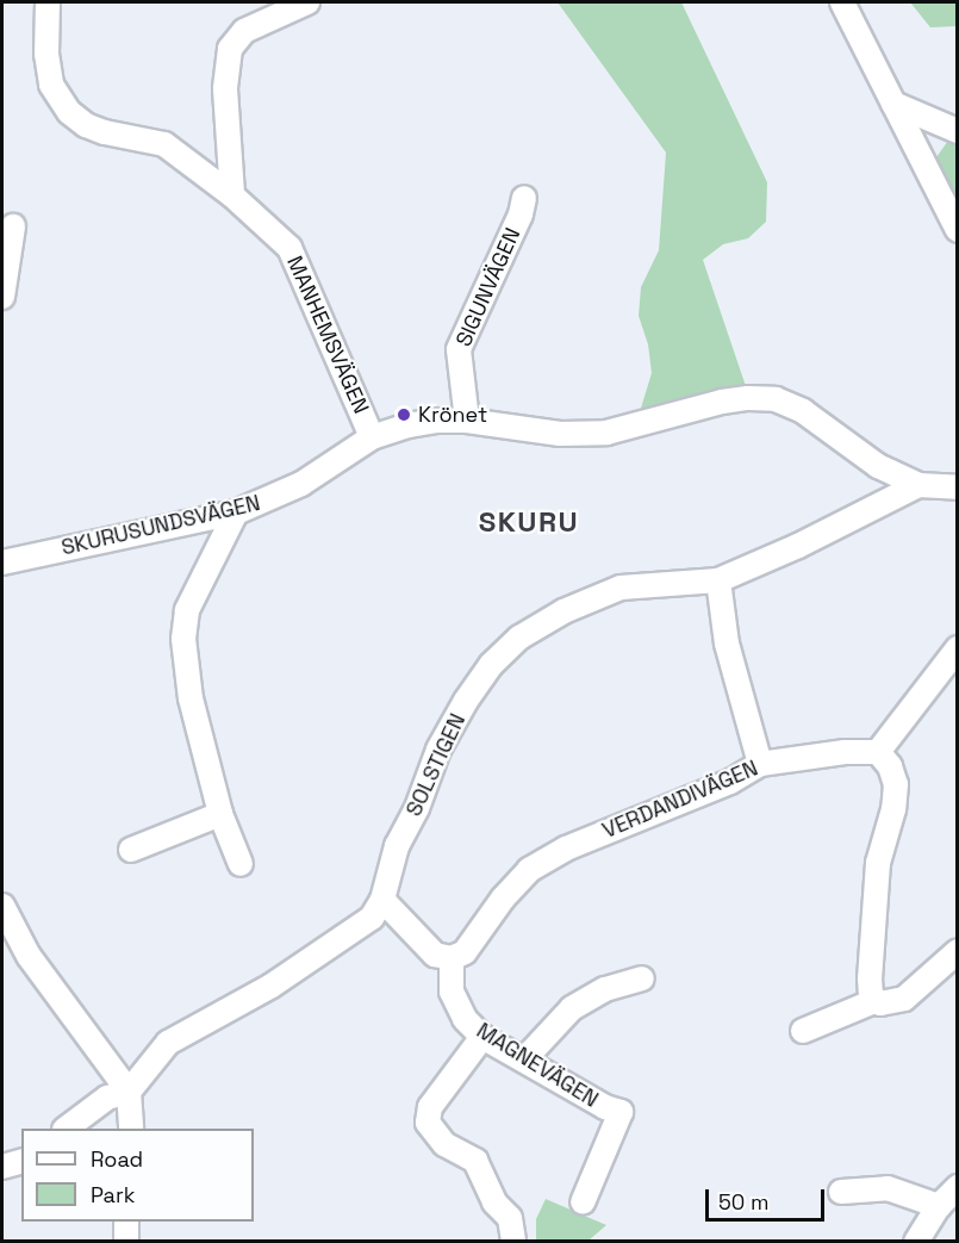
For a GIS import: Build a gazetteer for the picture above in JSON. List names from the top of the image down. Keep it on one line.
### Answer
{"streets":{"street":["SIGUNVÄGEN","MANHEMSVÄGEN","SKURUSUNDSVÄGEN","SOLSTIGEN","VERDANDIVÄGEN","MAGNEVÄGEN"]},"crossings":[["SIGUNVÄGEN","SKURUSUNDSVÄGEN"],["MANHEMSVÄGEN","SKURUSUNDSVÄGEN"],["SKURUSUNDSVÄGEN","SOLSTIGEN"],["VERDANDIVÄGEN","MAGNEVÄGEN"]],"districts":["SKURU"],"places":["Krönet"],"legend":["Road","Park"],"scale_bar":"50 m"}
